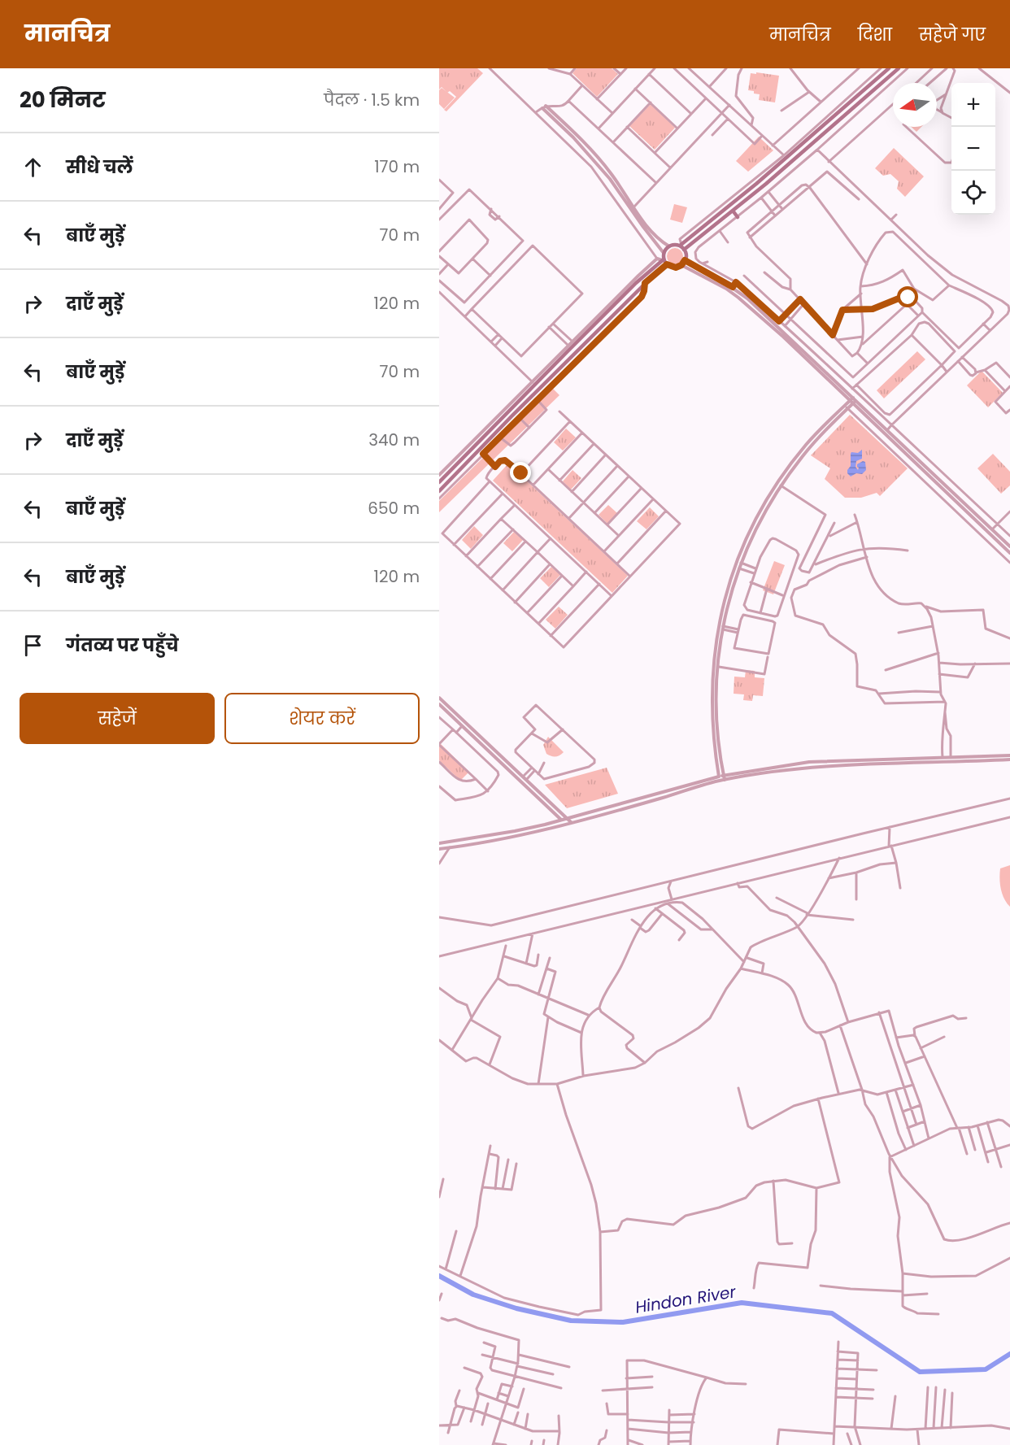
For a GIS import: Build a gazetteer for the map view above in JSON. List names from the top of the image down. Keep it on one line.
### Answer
{"water":["Hindon River"],"north":"left","page":{"header":"मानचित्र","nav":["मानचित्र","दिशा","सहेजे गए"],"heading":["20 मिनट","पैदल · 1.5 km"],"map_buttons":["+","−"],"list":[["सीधे चलें","170 m"],["बाएँ मुड़ें","70 m"],["दाएँ मुड़ें","120 m"],["बाएँ मुड़ें","70 m"],["दाएँ मुड़ें","340 m"],["बाएँ मुड़ें","650 m"],["बाएँ मुड़ें","120 m"],"गंतव्य पर पहुँचे"],"buttons":["सहेजें","शेयर करें"]}}
